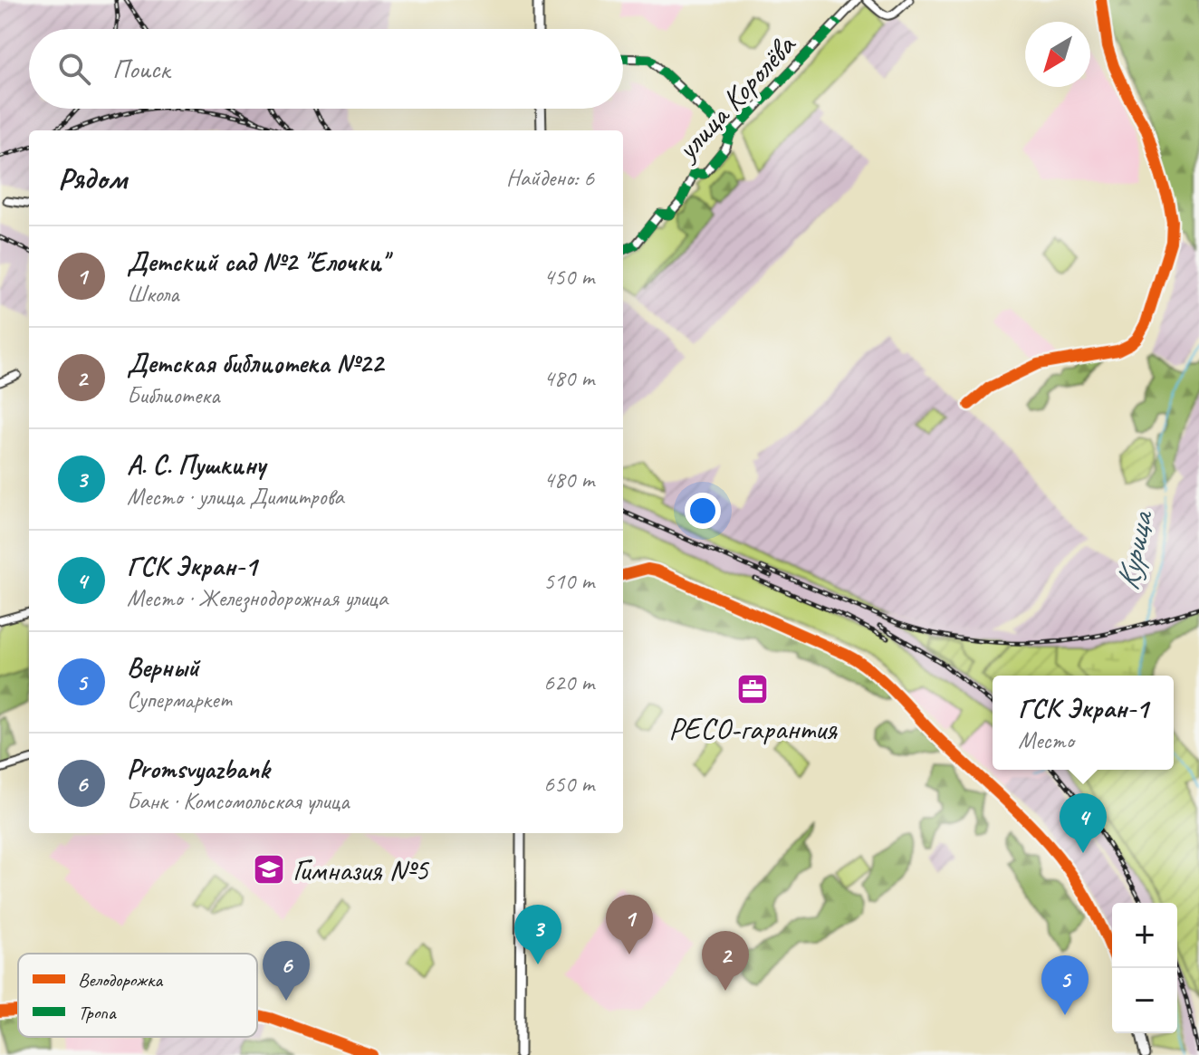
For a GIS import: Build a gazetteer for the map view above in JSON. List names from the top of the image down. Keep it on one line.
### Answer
{"streets":{"street":["улица Королёва"]},"water":["Курица"],"places":{"office":["РЕСО-гарантия"],"school or university":["Гимназия №5"]},"legend":["Велодорожка","Тропа"],"north":"bottom left","page":{"search":"Поиск","heading":["Рядом","Найдено: 6"],"list":[{"mark":"1","name":"Детский сад №2 \"Елочки\"","note":"Школа","value":"450 m"},{"mark":"2","name":"Детская библиотека №22","note":"Библиотека","value":"480 m"},{"mark":"3","name":"А. С. Пушкину","note":"Место · улица Димитрова","value":"480 m"},{"mark":"4","name":"ГСК Экран-1","note":"Место · Железнодорожная улица","value":"510 m"},{"mark":"5","name":"Верный","note":"Супермаркет","value":"620 m"},{"mark":"6","name":"Promsvyazbank","note":"Банк · Комсомольская улица","value":"650 m"}],"popup":["ГСК Экран-1","Место"],"pins":["4","1","3","2","6","5"],"map_buttons":["+","−"]}}
